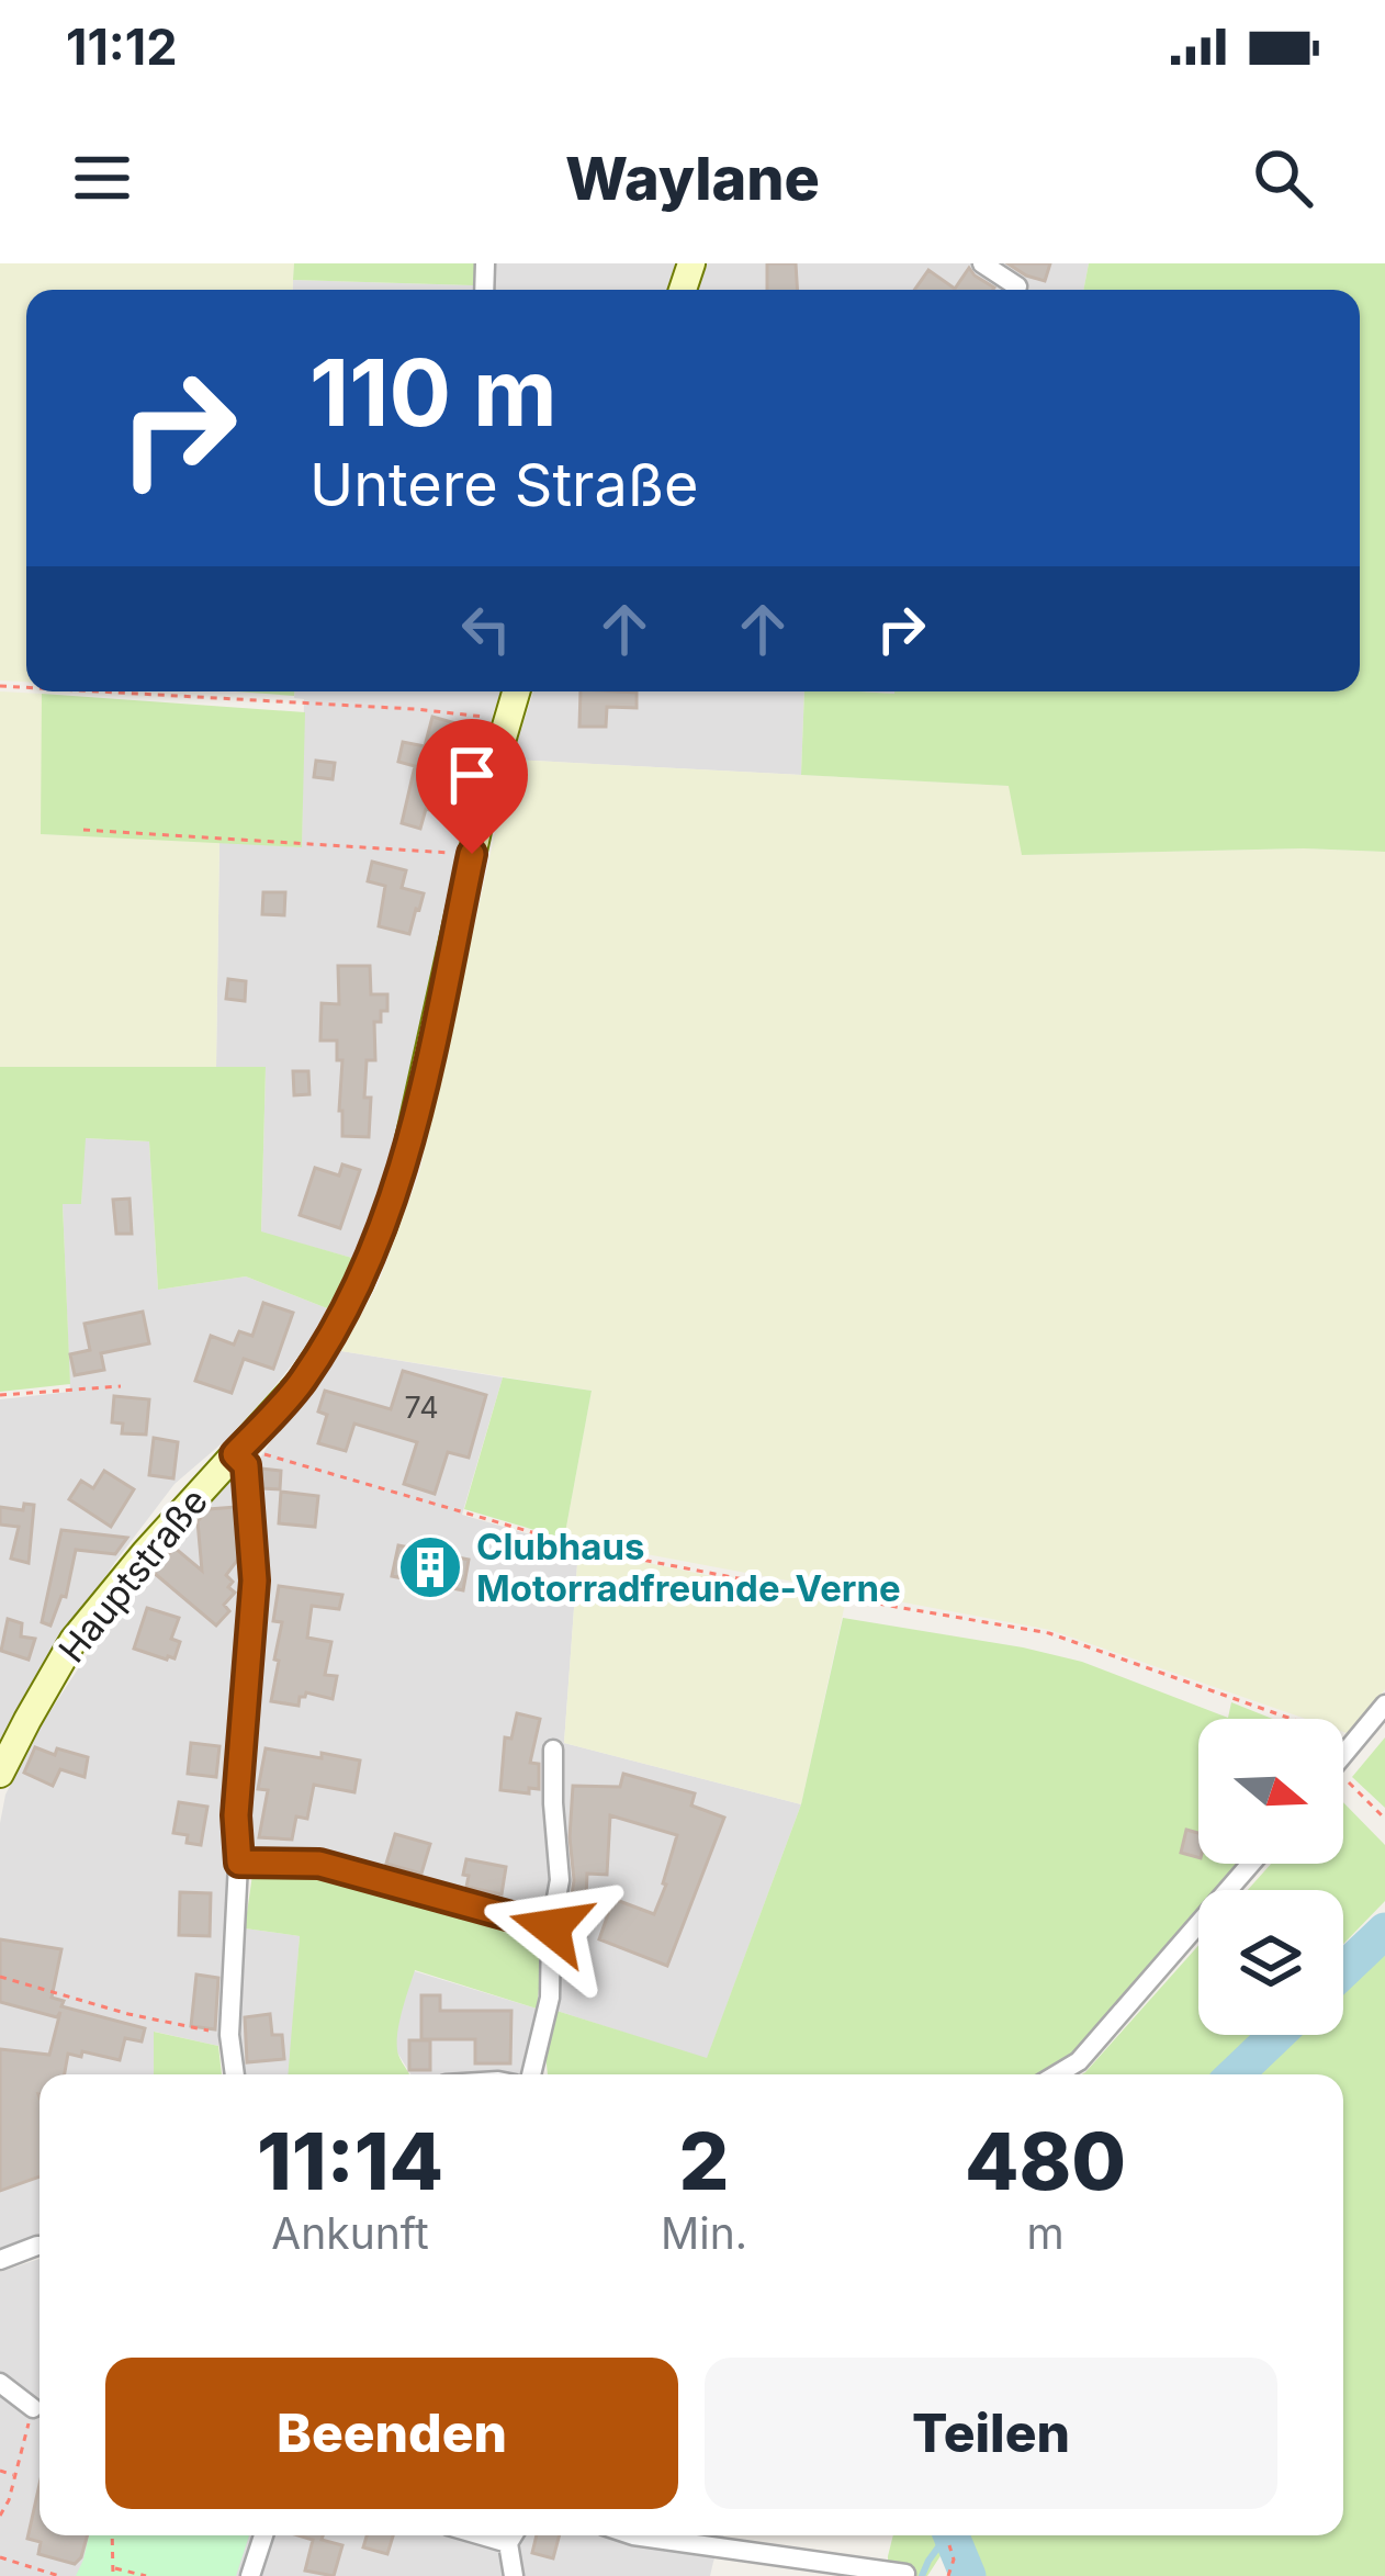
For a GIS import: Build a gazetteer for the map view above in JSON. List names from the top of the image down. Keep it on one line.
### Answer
{"streets":{"main road":["Hauptstraße"]},"places":{"building":["Clubhaus Motorradfreunde-Verne"]},"house_numbers":["74"],"north":"right","page":{"status":"11:12","header":"Waylane","turn":["110 m","Untere Straße"],"eta":["11:14","Ankunft","2","Min.","480","m"],"buttons":["Beenden","Teilen"]}}
